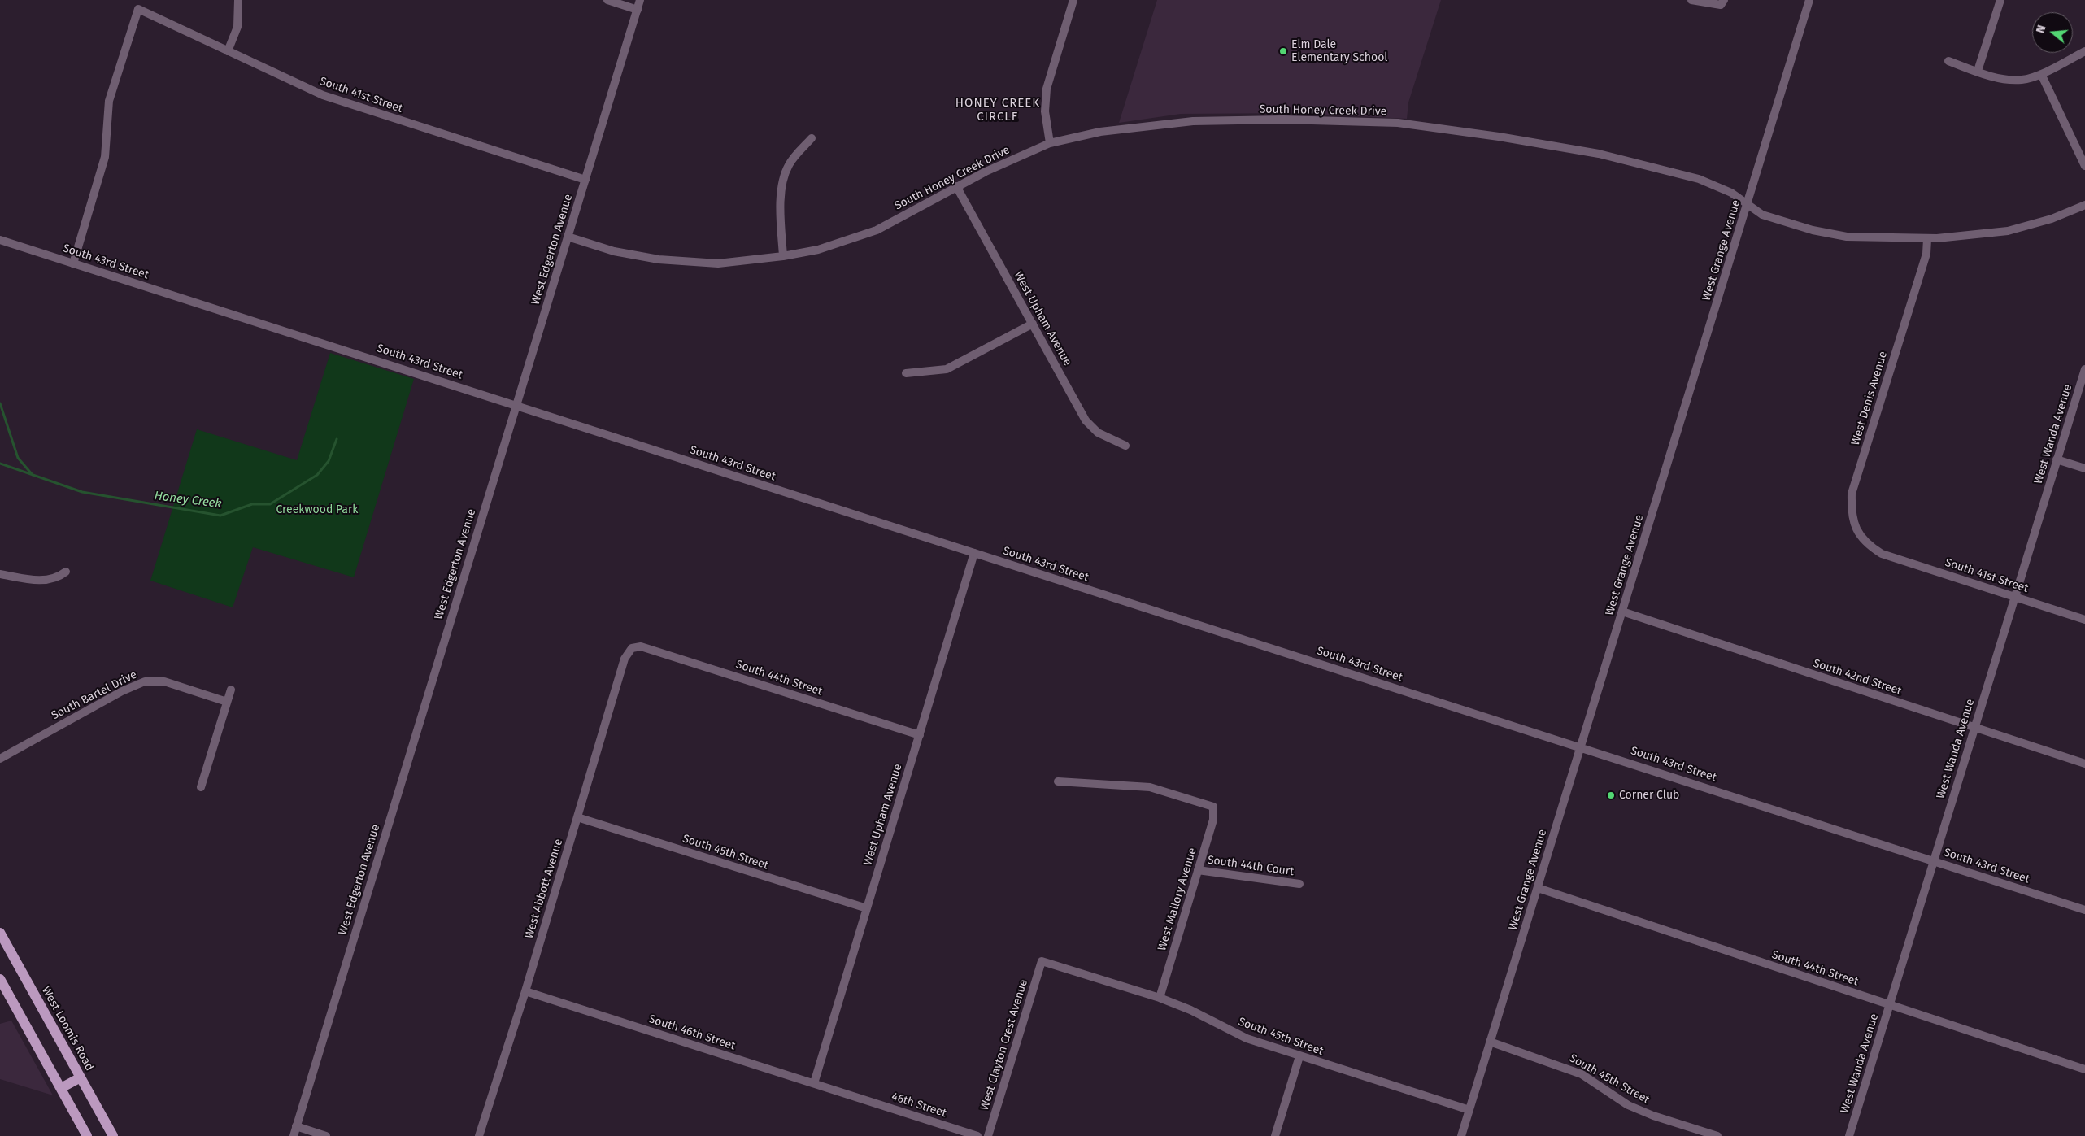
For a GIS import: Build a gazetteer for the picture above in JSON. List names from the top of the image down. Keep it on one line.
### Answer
{"streets":{"main road":["West Loomis Road"],"street":["South 41st Street","South Honey Creek Drive","West Edgerton Avenue","West Grange Avenue","South 43rd Street","West Upham Avenue","West Denis Avenue","West Wanda Avenue","South 42nd Street","South 44th Street","South Bartel Drive","South 45th Street","South 44th Court","West Abbott Avenue","West Mallory Avenue","South 46th Street","West Clayton Crest Avenue","46th Street"]},"crossings":[["South 41st Street","West Edgerton Avenue"],["South 41st Street","South 43rd Street"],["South 41st Street","West Denis Avenue"],["South 41st Street","West Wanda Avenue"],["South Honey Creek Drive","West Edgerton Avenue"],["South Honey Creek Drive","West Grange Avenue"],["South Honey Creek Drive","West Upham Avenue"],["South Honey Creek Drive","West Denis Avenue"],["West Edgerton Avenue","South 43rd Street"],["West Grange Avenue","South 43rd Street"],["West Grange Avenue","South 42nd Street"],["West Grange Avenue","South 44th Street"],["West Grange Avenue","South 45th Street"],["South 43rd Street","West Upham Avenue"],["South 43rd Street","West Wanda Avenue"],["West Upham Avenue","South 44th Street"],["West Upham Avenue","South 45th Street"],["West Upham Avenue","South 46th Street"],["West Wanda Avenue","South 42nd Street"],["West Wanda Avenue","South 44th Street"],["South 44th Street","West Abbott Avenue"],["South 45th Street","West Abbott Avenue"],["South 45th Street","West Mallory Avenue"],["South 45th Street","West Clayton Crest Avenue"],["South 44th Court","West Mallory Avenue"],["West Abbott Avenue","South 46th Street"],["South 46th Street","46th Street"]],"districts":["HONEY CREEK CIRCLE"],"water":["Honey Creek"],"parks":["Creekwood Park"],"places":["Elm Dale Elementary School","Corner Club"],"north":"left"}
